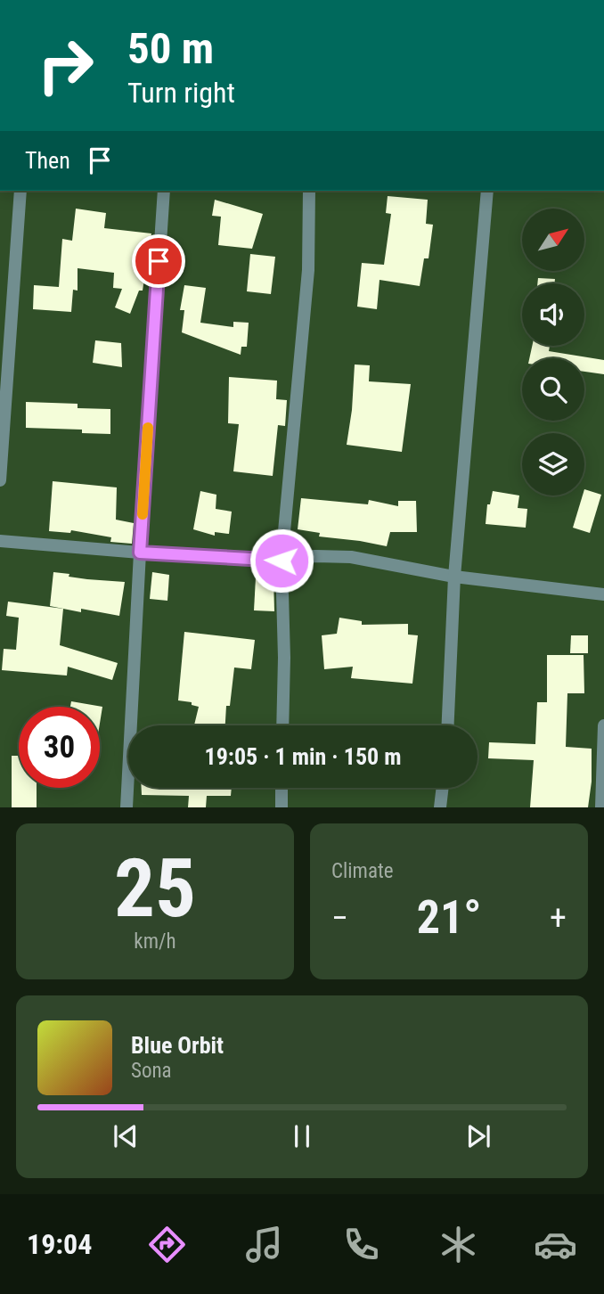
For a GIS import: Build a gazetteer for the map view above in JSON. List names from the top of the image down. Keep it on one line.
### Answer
{"north":"top right","page":{"turn":["50 m","Turn right"],"then":"Then","limit":"30","trip":"19:05 · 1 min · 150 m","tile":[["25","km/h"],"Climate"],"heat":["−","21°","+"],"song":["Blue Orbit","Sona"],"tabs":"19:04"}}
